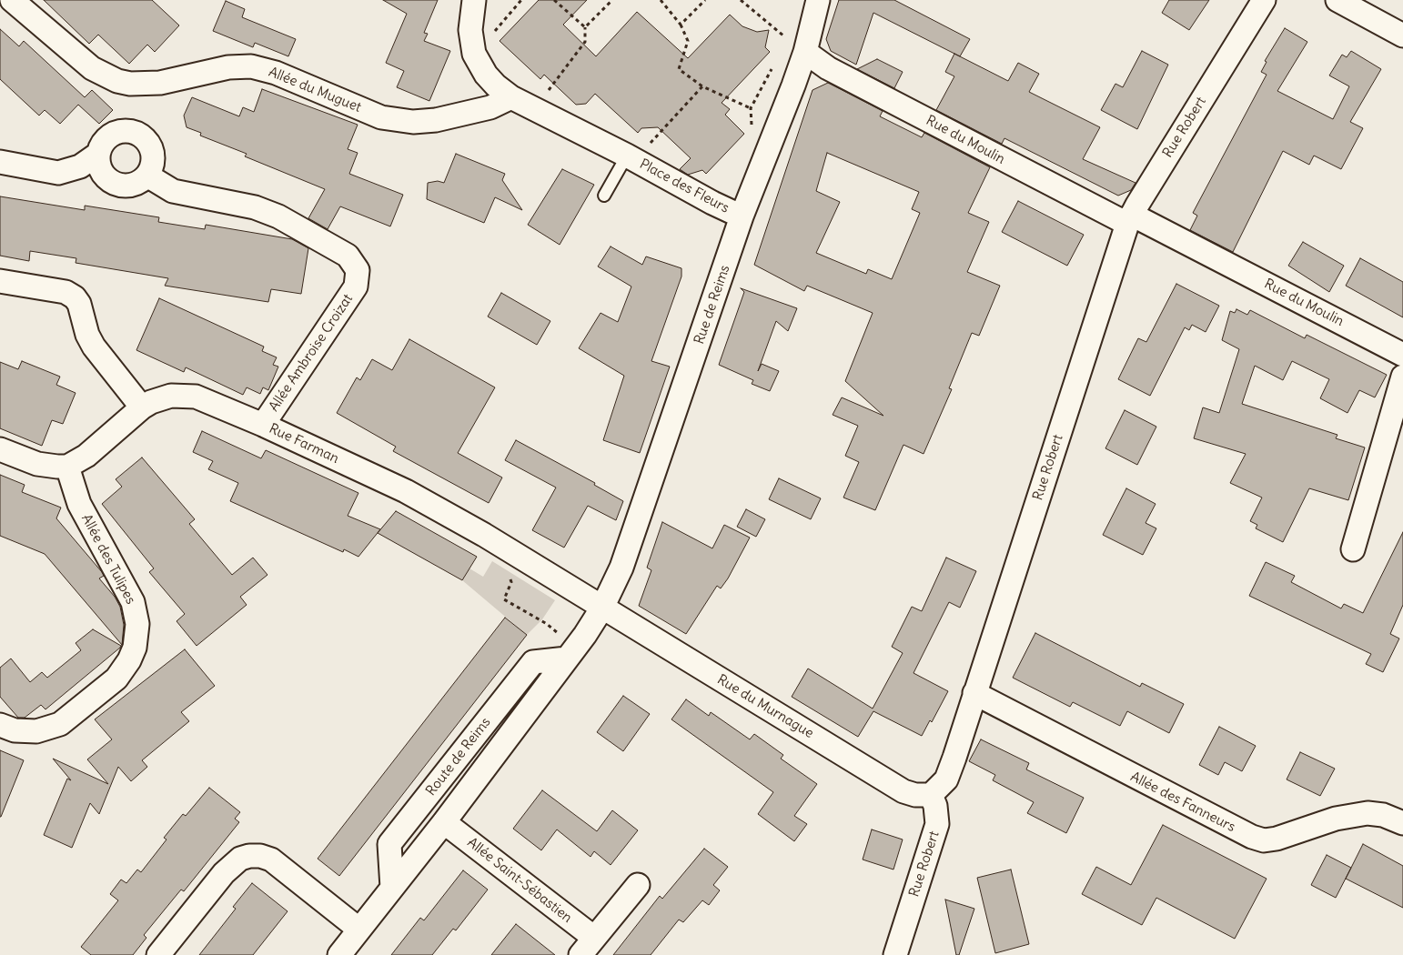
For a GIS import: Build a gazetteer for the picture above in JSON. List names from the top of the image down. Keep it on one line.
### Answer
{"streets":{"street":["Allée du Muguet","Rue Robert","Rue du Moulin","Place des Fleurs","Rue de Reims","Allée Ambroise Croizat","Rue Farman","Allée des Tulipes","Rue du Murnague","Route de Reims","Allée des Fanneurs","Allée Saint-Sébastien"]},"crossings":[["Allée du Muguet","Place des Fleurs"],["Rue Robert","Rue du Moulin"],["Rue Robert","Rue du Murnague"],["Rue Robert","Allée des Fanneurs"],["Rue du Moulin","Rue de Reims"],["Place des Fleurs","Rue de Reims"],["Rue de Reims","Rue Farman"],["Rue de Reims","Rue du Murnague"],["Rue de Reims","Route de Reims"],["Allée Ambroise Croizat","Rue Farman"],["Rue Farman","Allée des Tulipes"],["Rue Farman","Rue du Murnague"],["Rue Farman","Route de Reims"],["Rue du Murnague","Route de Reims"],["Route de Reims","Allée Saint-Sébastien"]]}
